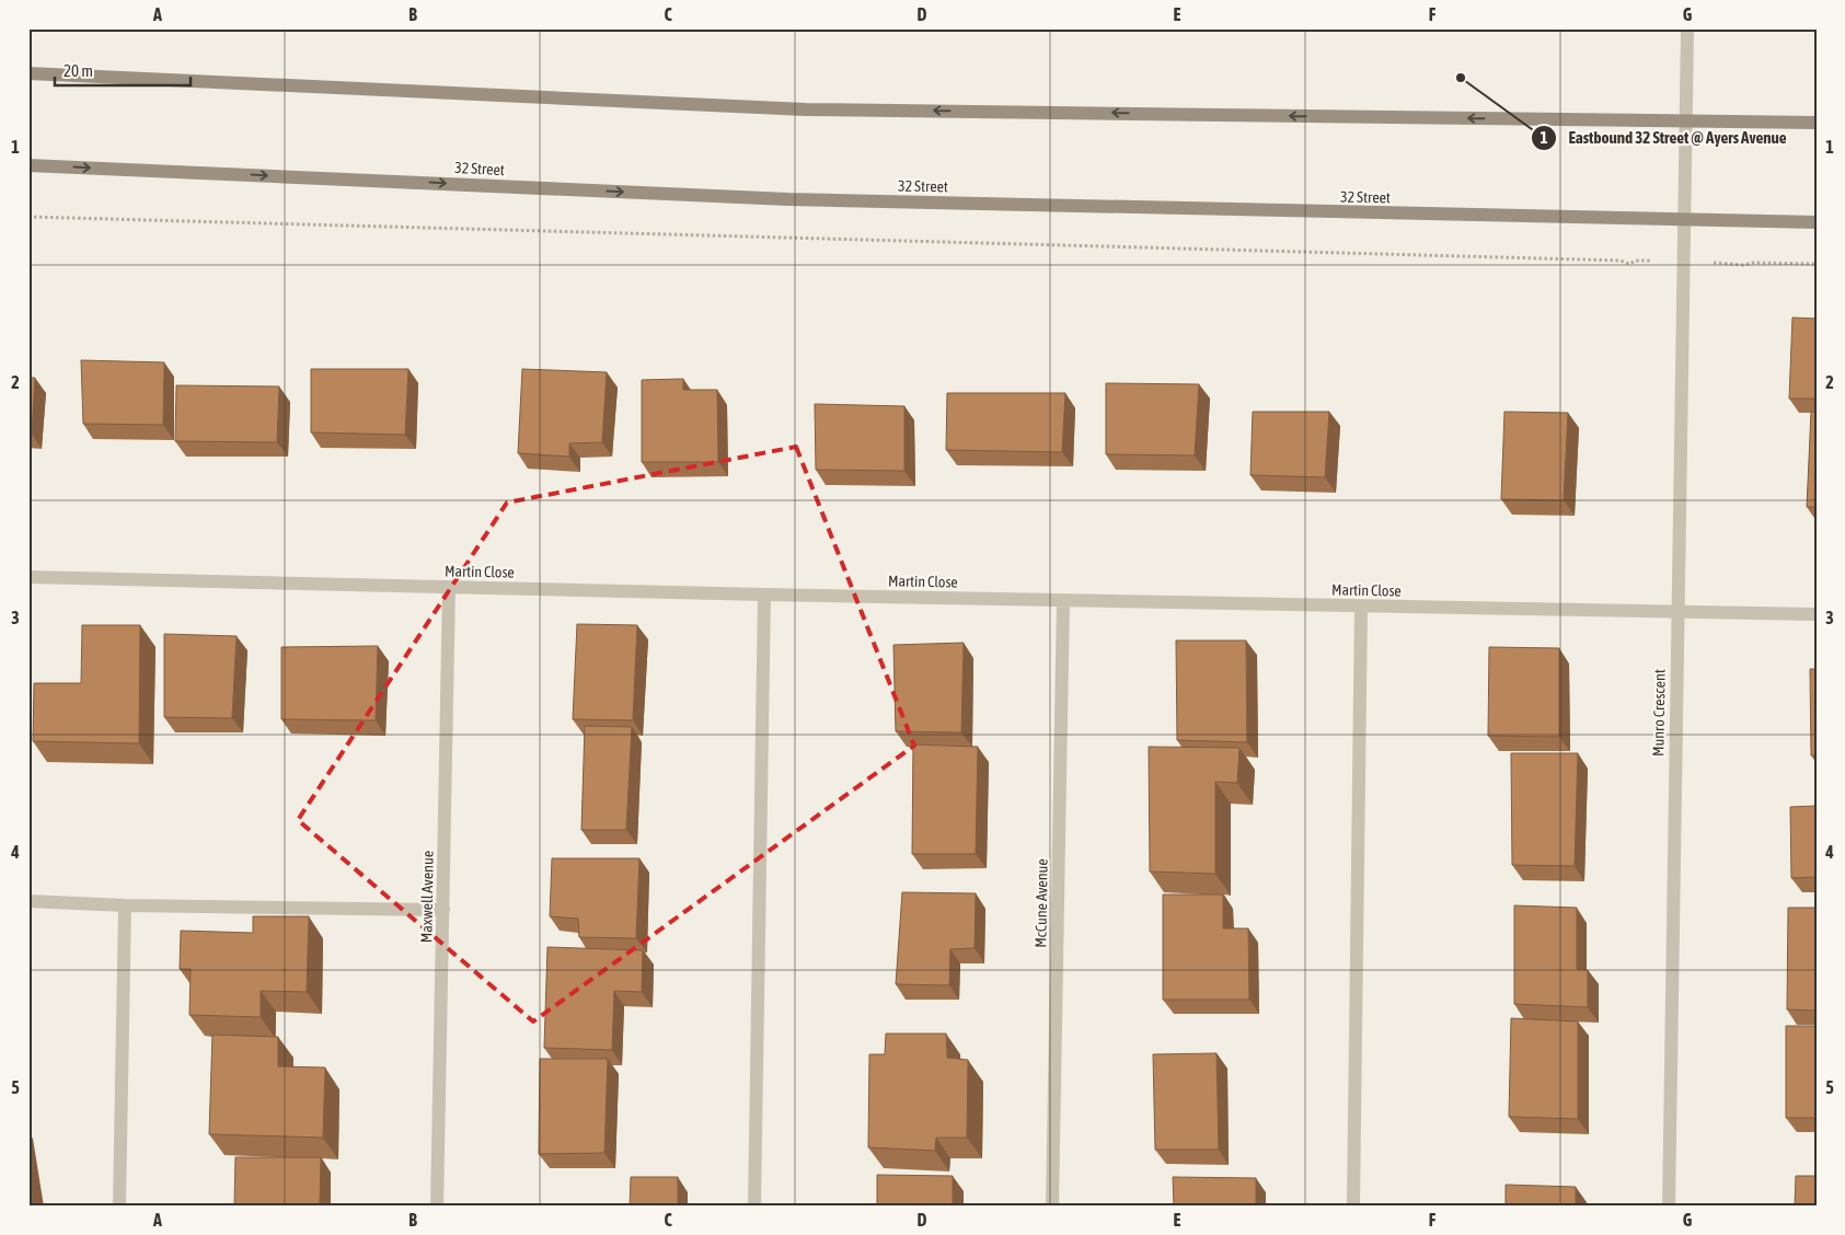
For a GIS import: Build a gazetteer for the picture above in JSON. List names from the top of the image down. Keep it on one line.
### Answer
{"streets":{"main road":["32 Street"],"street":["Martin Close","Munro Crescent","Maxwell Avenue","McCune Avenue"]},"crossings":[["32 Street","Munro Crescent"],["Martin Close","Munro Crescent"],["Martin Close","Maxwell Avenue"],["Martin Close","McCune Avenue"]],"places":["Eastbound 32 Street @ Ayers Avenue"],"scale_bar":"20 m","grid":{"columns":["A","B","C","D","E","F","G"],"rows":["1","2","3","4","5"]}}
